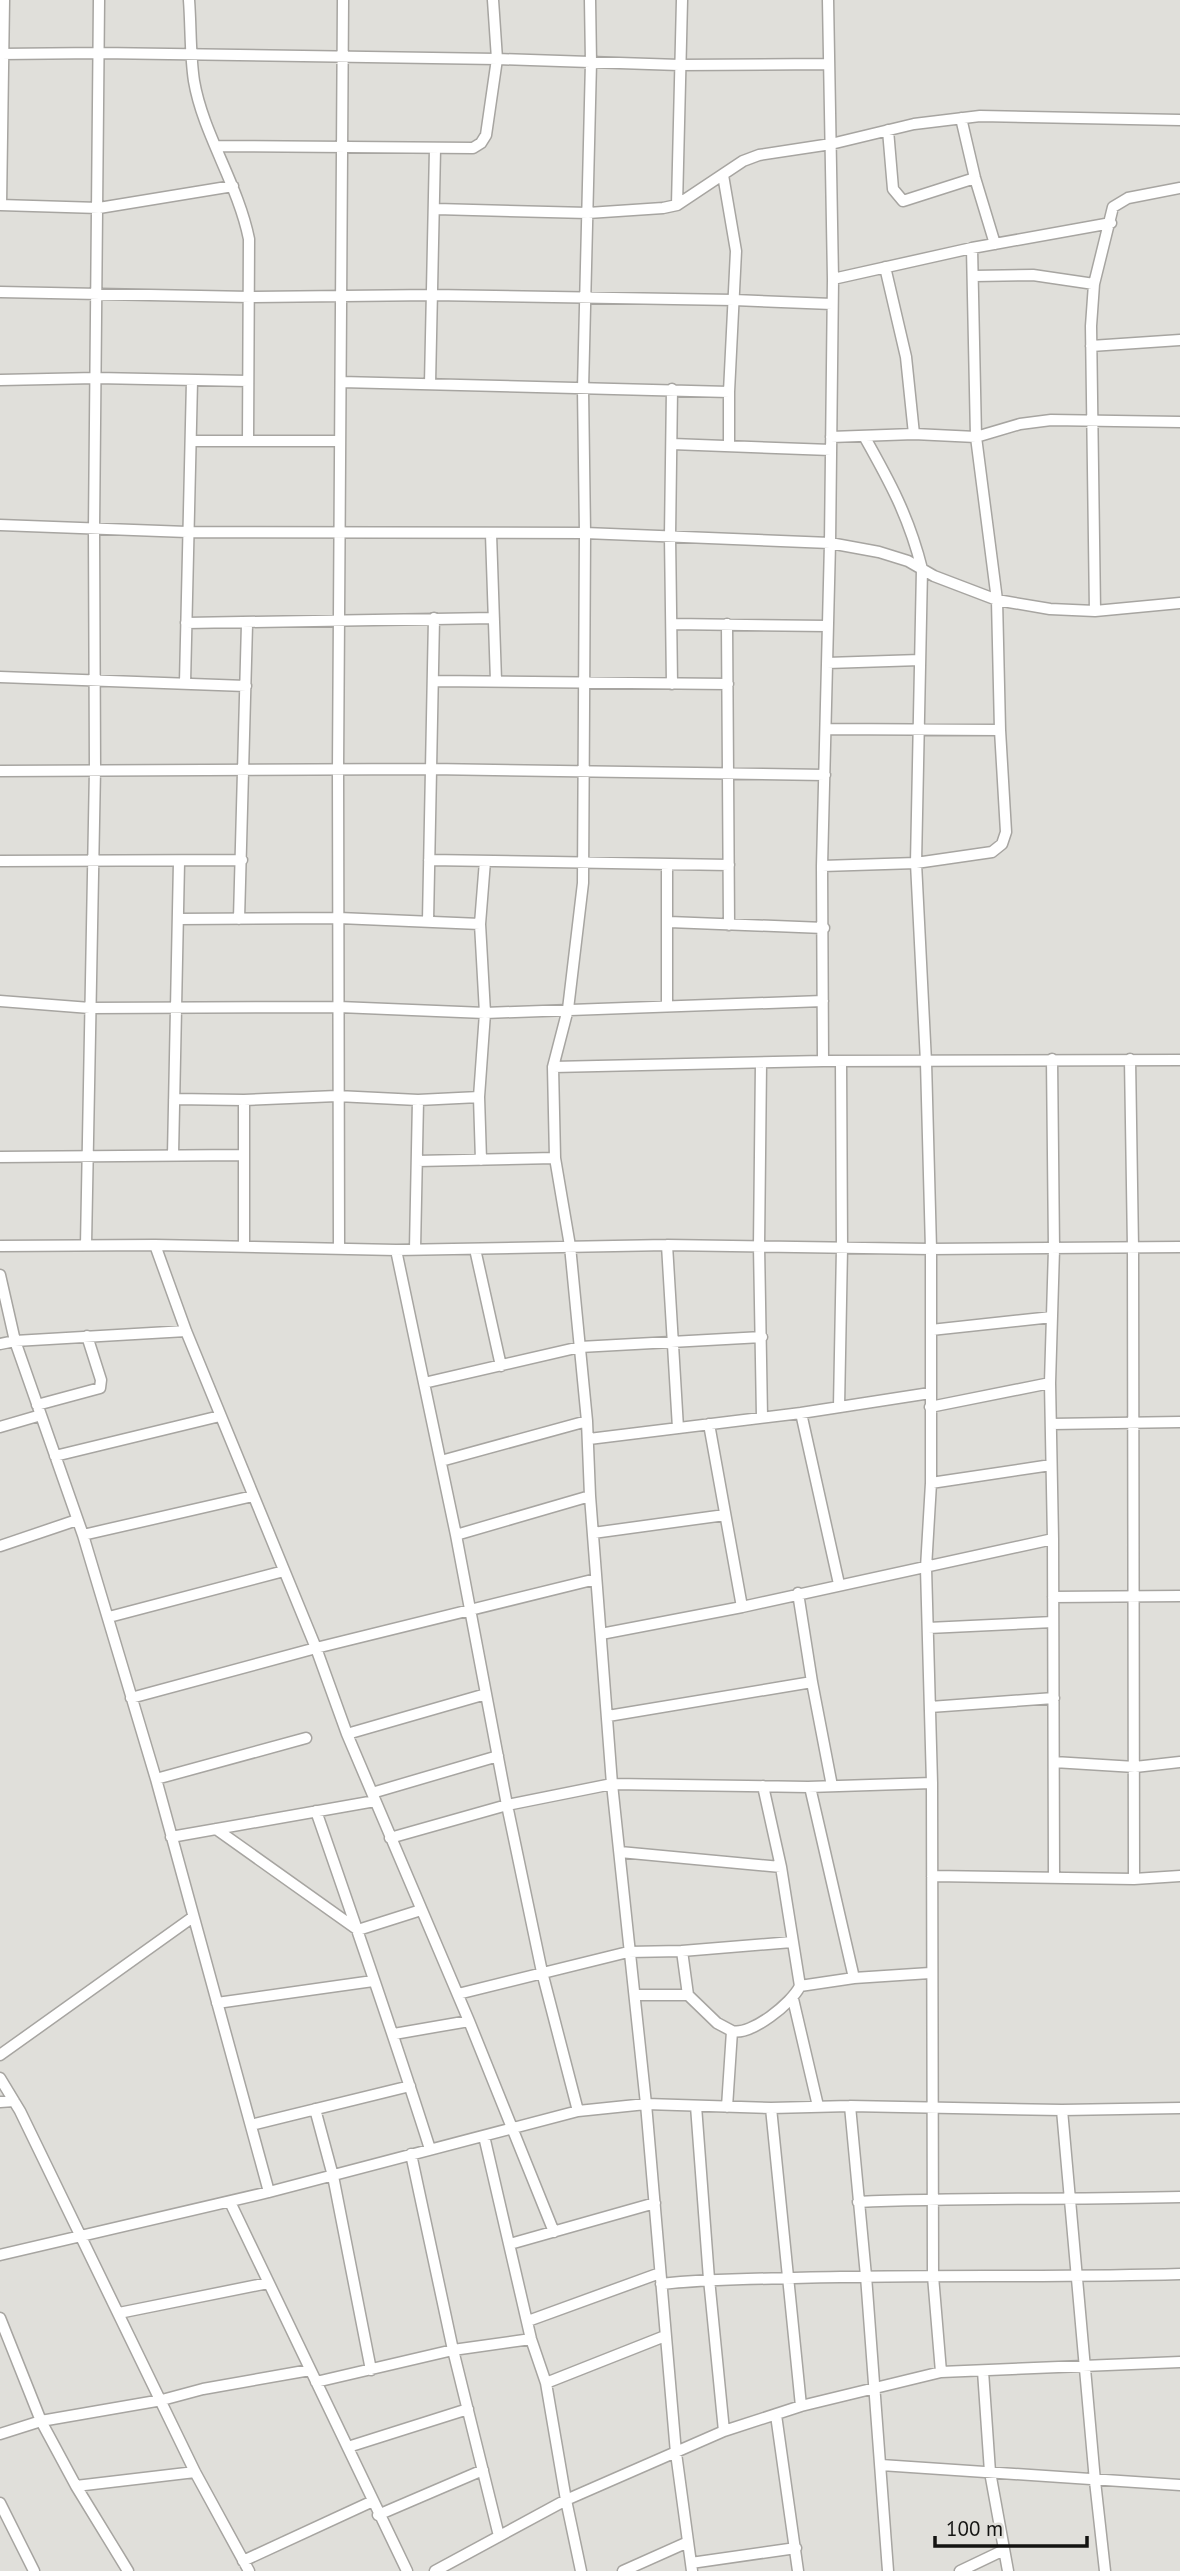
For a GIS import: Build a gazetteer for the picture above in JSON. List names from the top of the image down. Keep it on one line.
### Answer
{"scale_bar":"100 m"}
